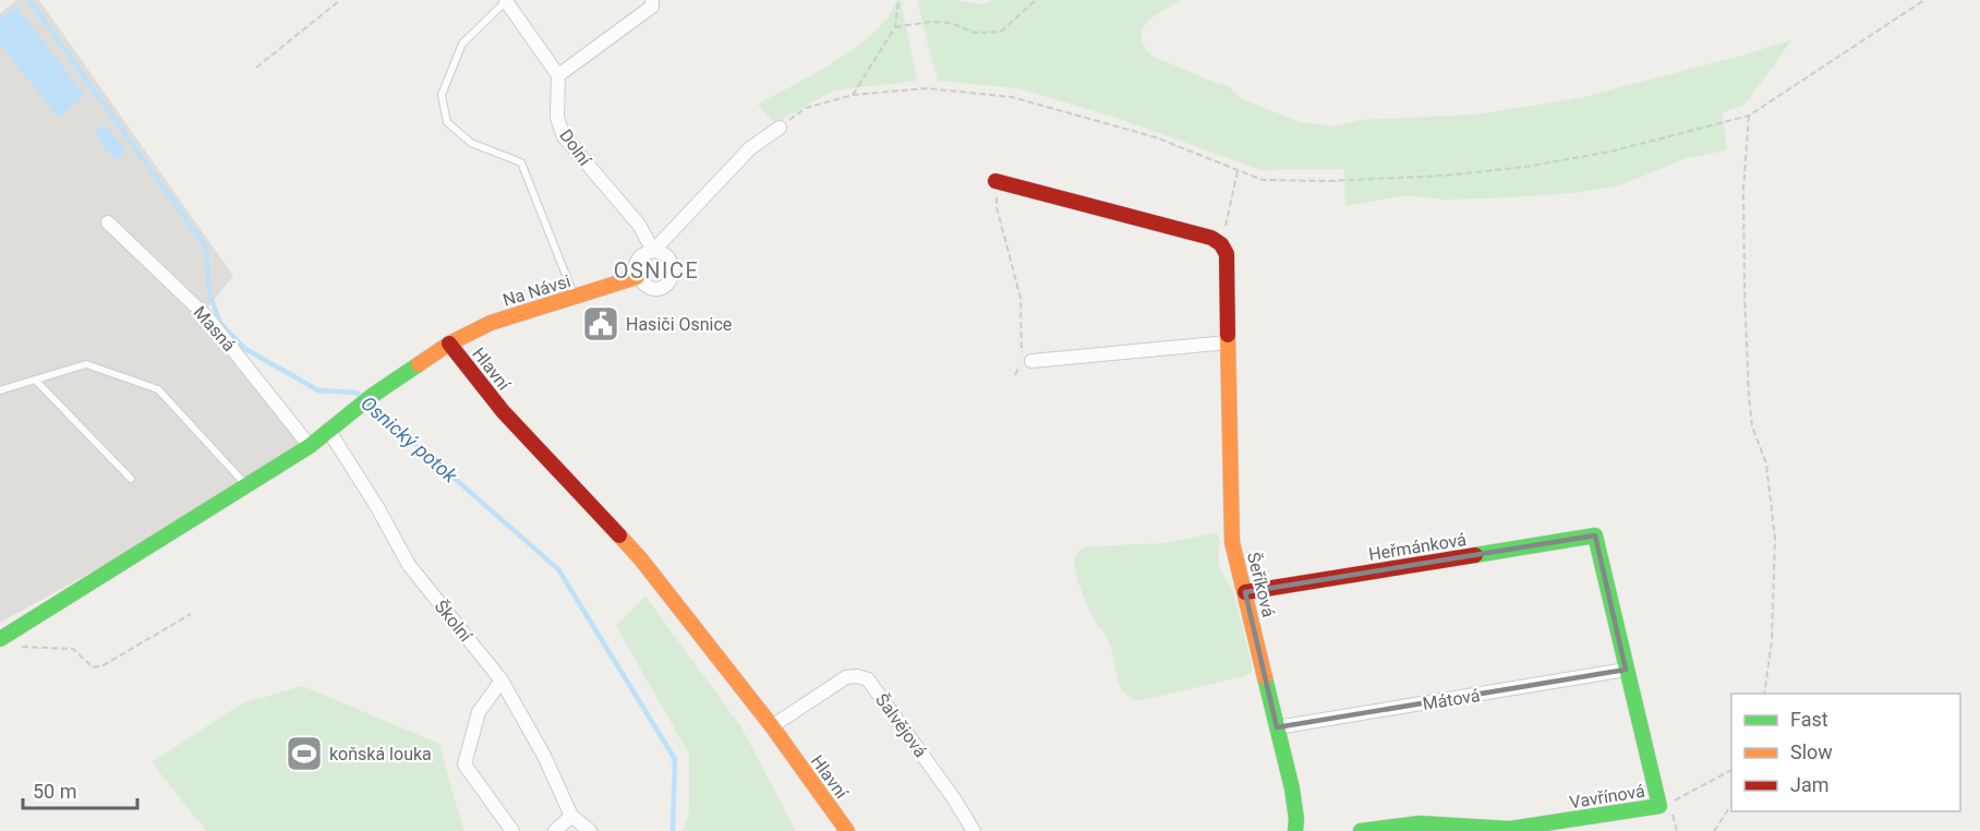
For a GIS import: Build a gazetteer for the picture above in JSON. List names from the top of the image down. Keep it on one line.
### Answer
{"streets":{"street":["Dolní","Na Návsi","Masná","Hlavní","Heřmánková","Šeříková","Školní","Mátová","Šalvějová","Vavřínová"]},"crossings":[["Dolní","Na Návsi"],["Na Návsi","Hlavní"],["Masná","Hlavní"],["Hlavní","Školní"],["Hlavní","Šalvějová"],["Heřmánková","Šeříková"],["Heřmánková","Vavřínová"],["Šeříková","Mátová"],["Mátová","Vavřínová"]],"districts":["OSNICE"],"water":["Osnický potok"],"places":{"public building":["Hasiči Osnice"],"sports":["koňská louka"]},"legend":["Fast","Slow","Jam"],"scale_bar":"50 m"}
